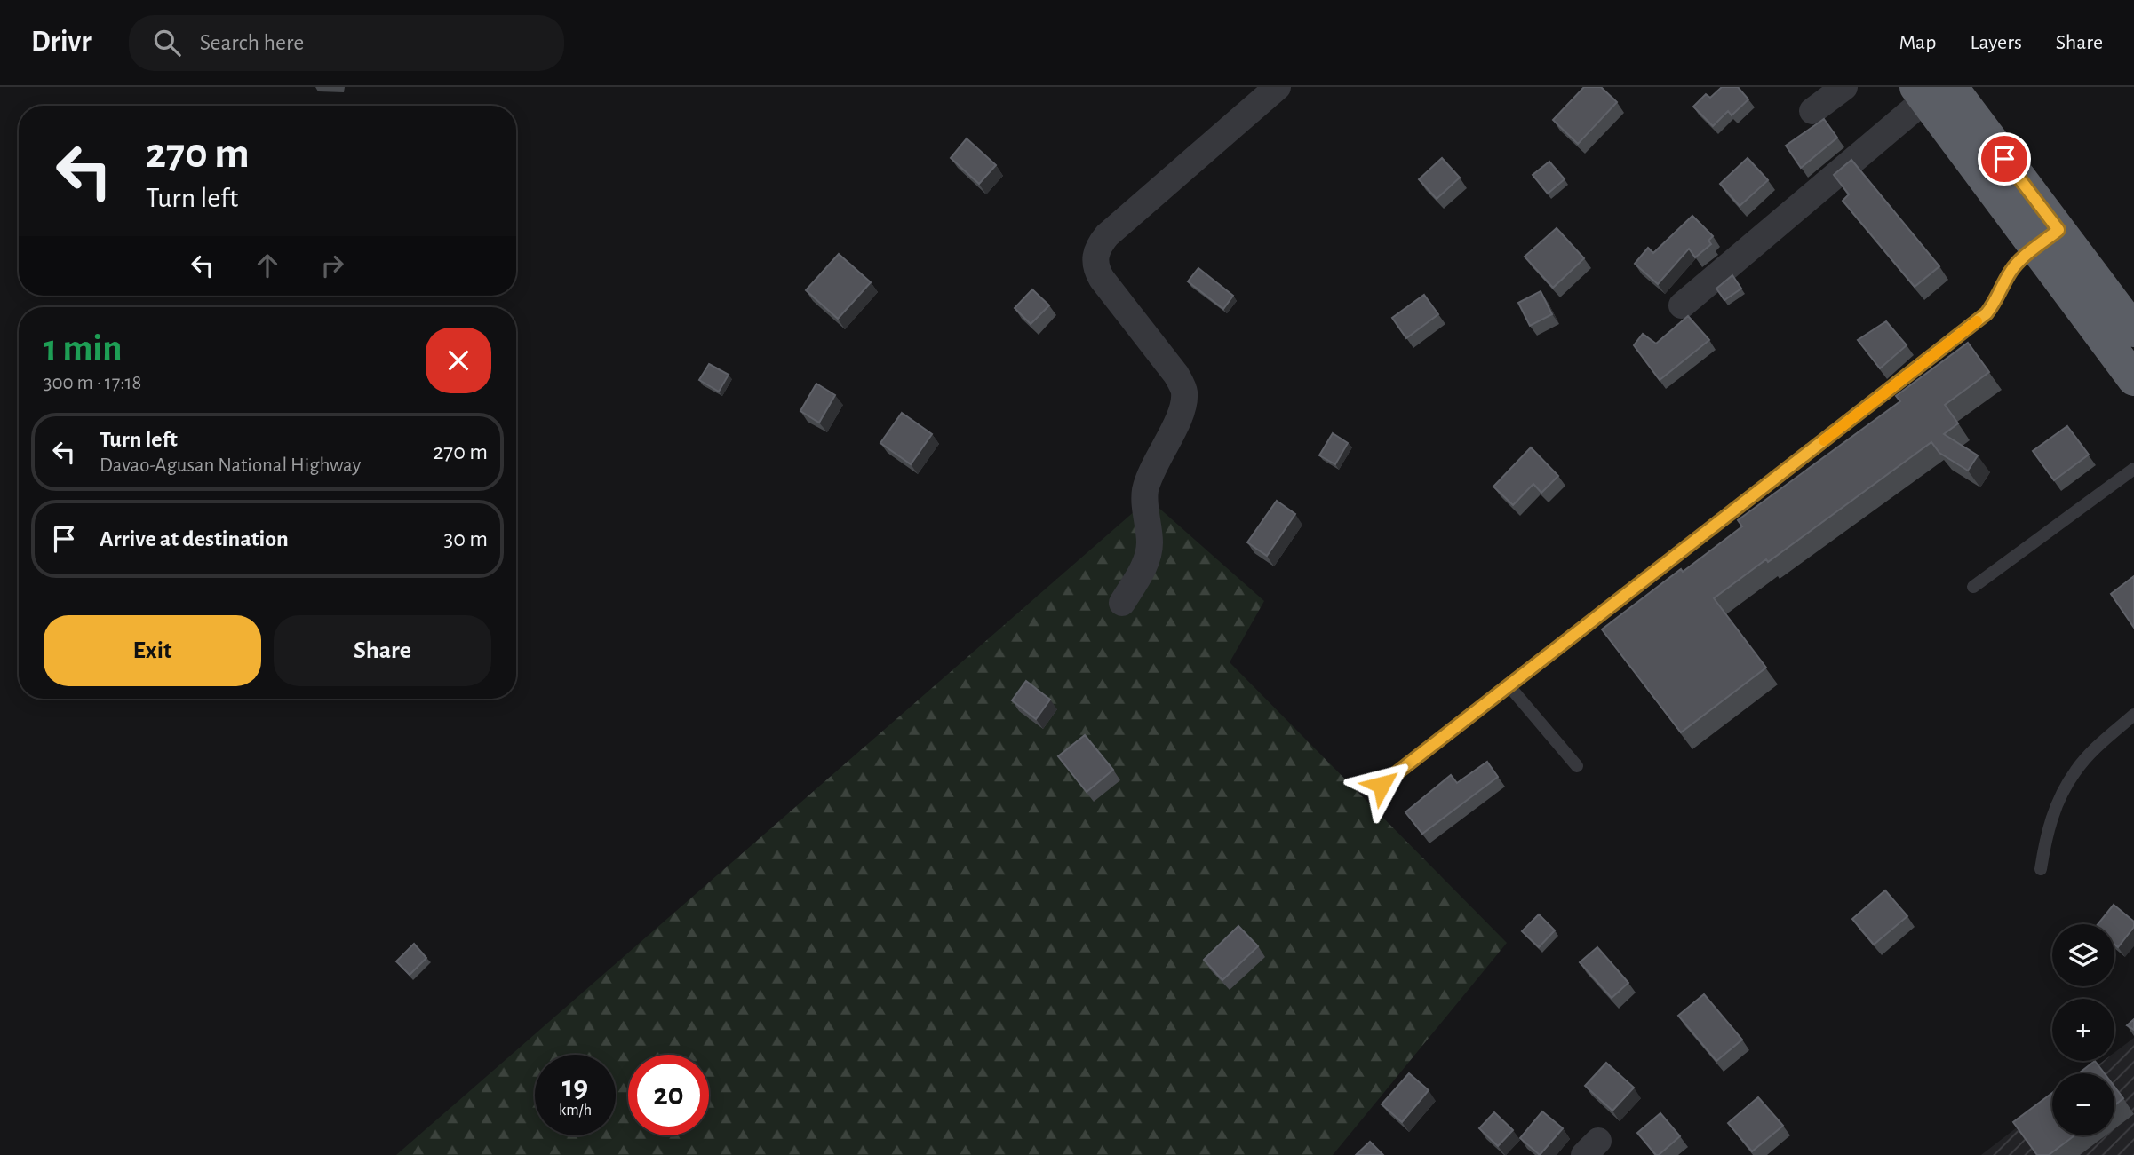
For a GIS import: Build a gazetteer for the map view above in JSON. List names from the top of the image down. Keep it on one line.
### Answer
{"page":{"header":"Drivr","search":"Search here","nav":["Map","Layers","Share"],"turn":["270 m","Turn left"],"heading":["1 min","300 m · 17:18"],"list":[{"name":"Turn left","note":"Davao-Agusan National Highway","value":"270 m"},{"name":"Arrive at destination","value":"30 m"}],"buttons":["Exit","Share"],"map_buttons":["+","−"],"speed":"19 km/h","limit":"20"}}
